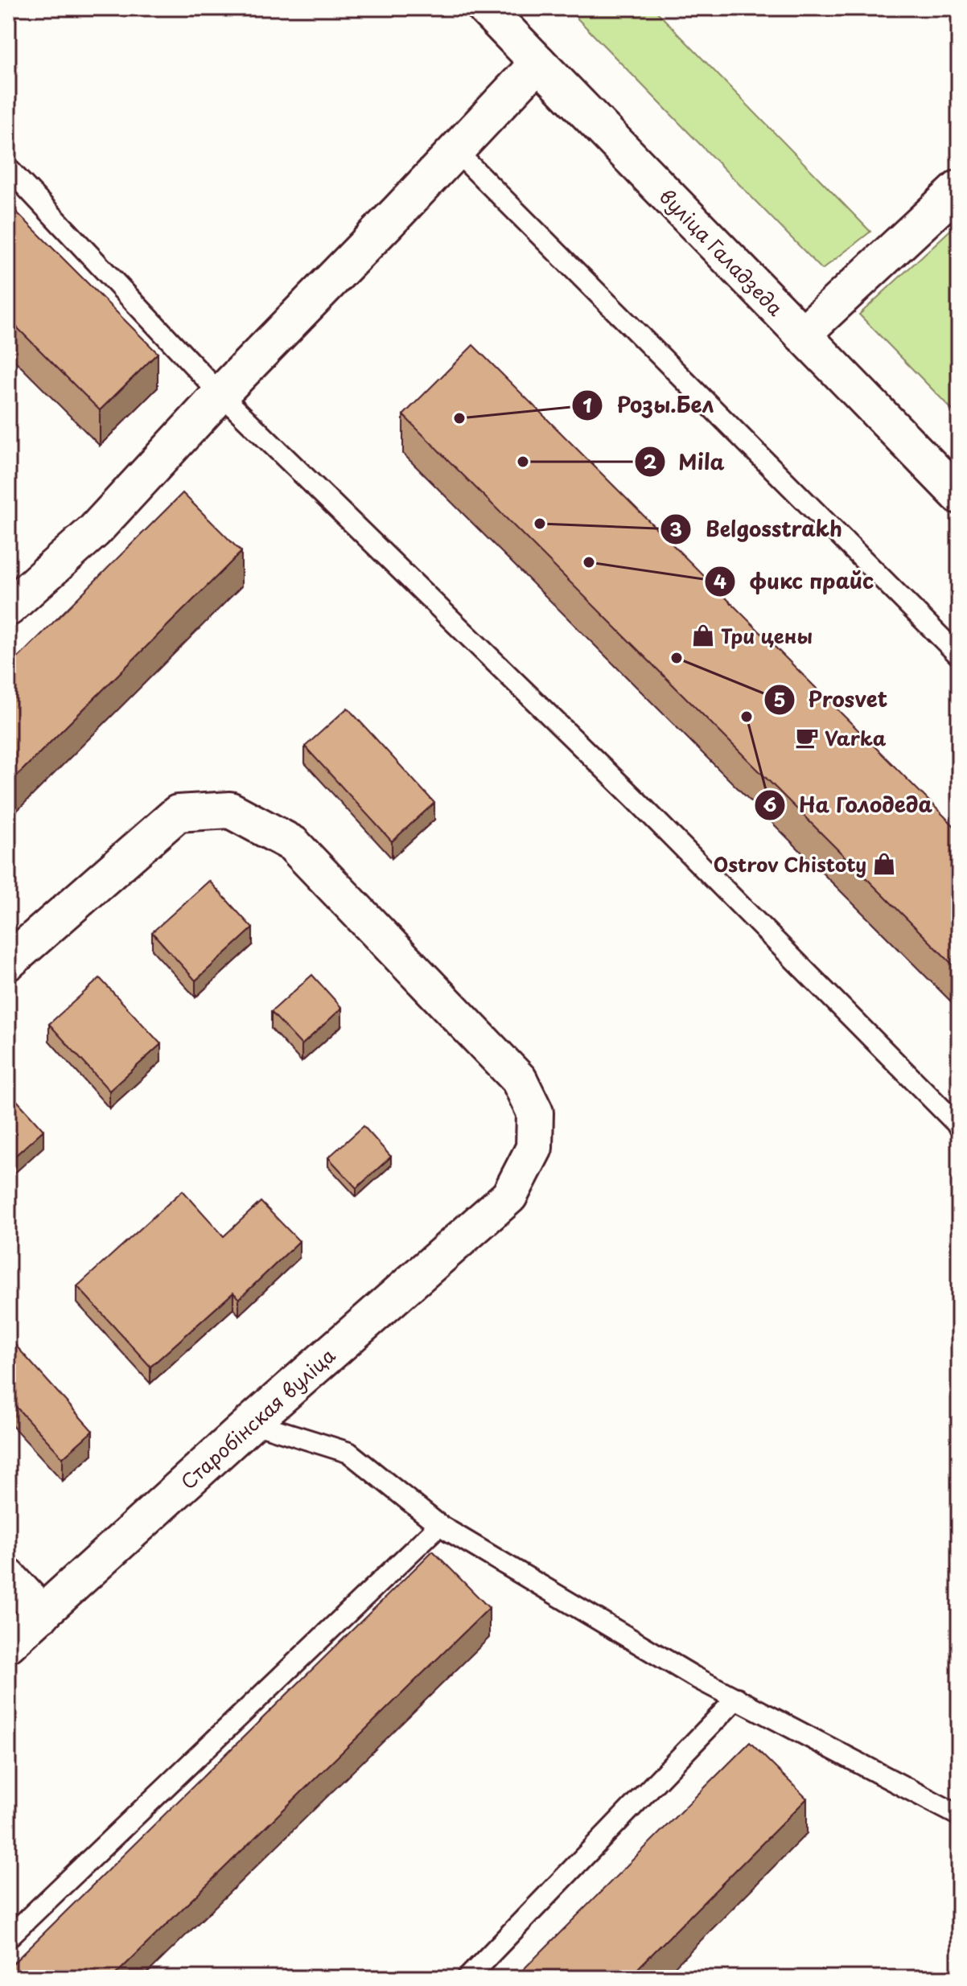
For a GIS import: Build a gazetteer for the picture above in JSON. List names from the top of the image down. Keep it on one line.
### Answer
{"streets":{"street":["вуліца Галадзеда","Старобінская вуліца"]},"places":{"other":["Розы.Бел","Mila","Belgosstrakh","фикс прайс","Prosvet","На Голодеда"],"shop":["Три цены","Ostrov Chistoty"],"cafe":["Varka"]}}
